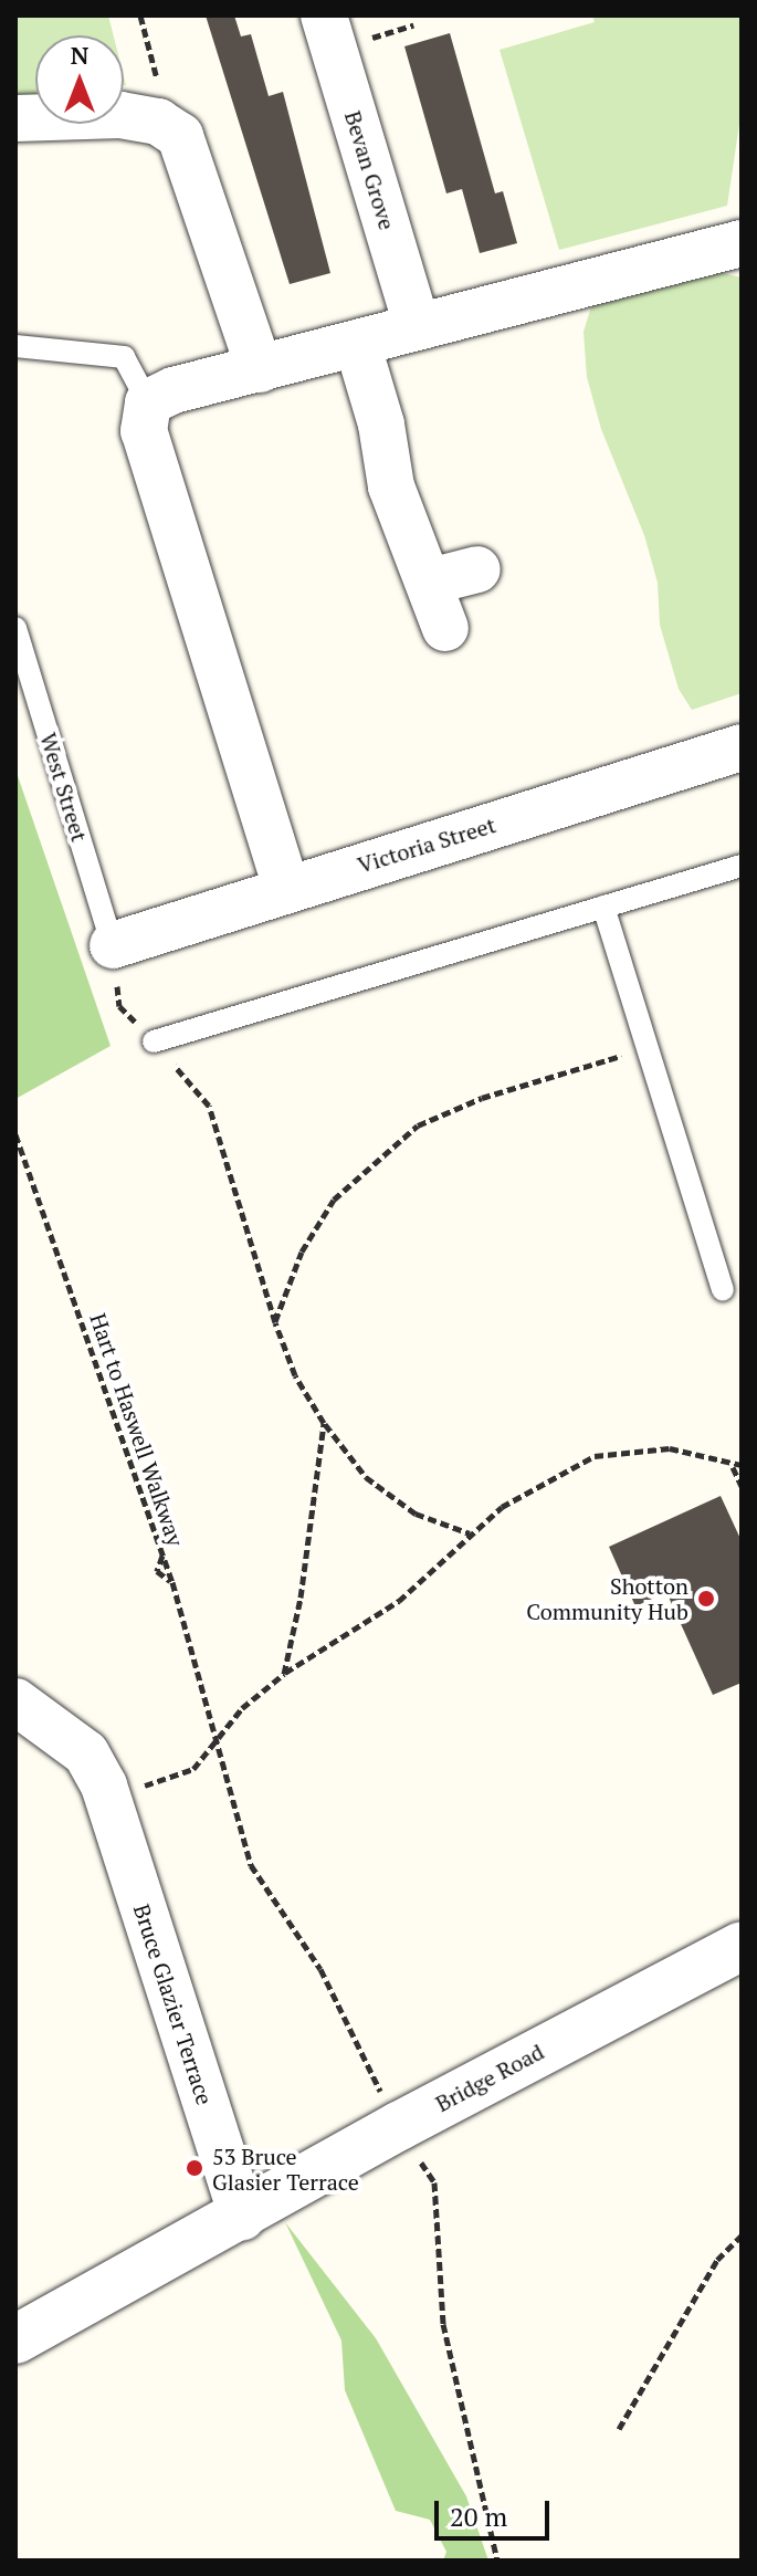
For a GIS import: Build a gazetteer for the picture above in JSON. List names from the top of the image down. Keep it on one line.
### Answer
{"streets":{"street":["Bevan Grove","Victoria Street","Bruce Glazier Terrace","Bridge Road"],"lane":["West Street"],"path":["Hart to Haswell Walkway"]},"crossings":[["West Street","Victoria Street"],["Bruce Glazier Terrace","Bridge Road"]],"places":["Shotton Community Hub","53 Bruce Glasier Terrace"],"scale_bar":"20 m","north":"top"}
